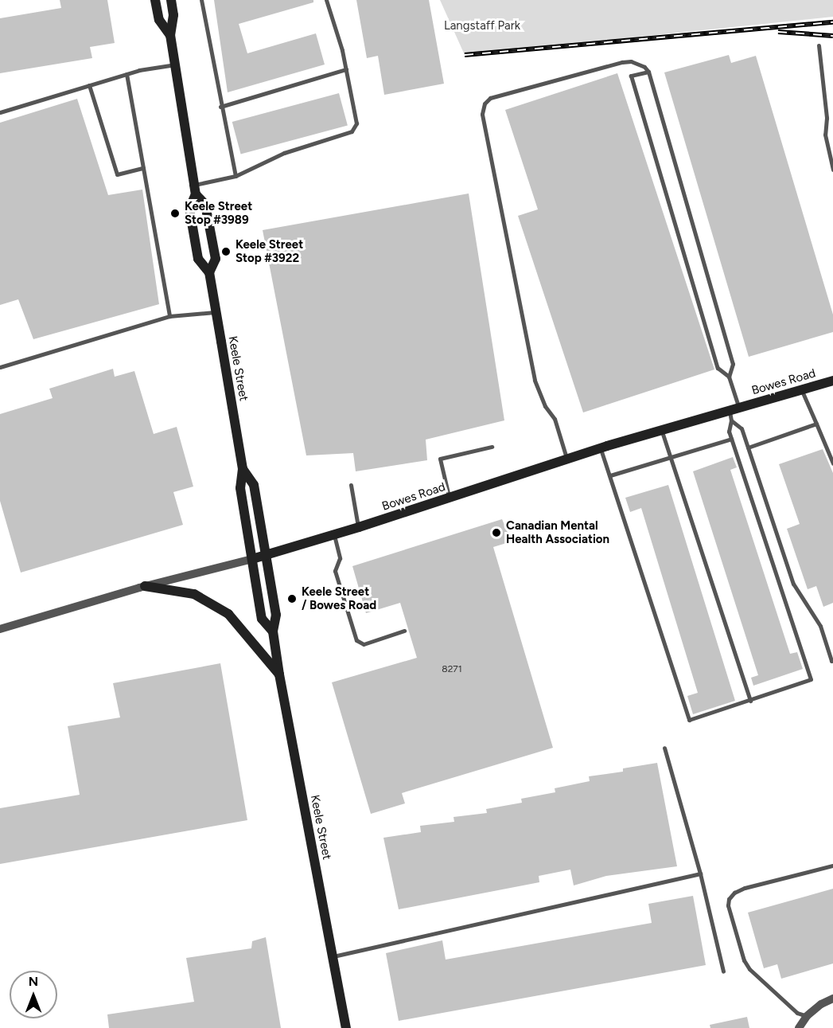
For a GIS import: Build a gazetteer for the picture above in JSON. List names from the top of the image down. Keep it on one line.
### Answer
{"streets":{"main road":["Keele Street","Bowes Road"]},"crossings":[["Keele Street","Bowes Road"]],"parks":["Langstaff Park"],"places":["Keele Street Stop #3989","Keele Street Stop #3922","Canadian Mental Health Association","Keele Street / Bowes Road"],"house_numbers":["8271"],"north":"top"}
